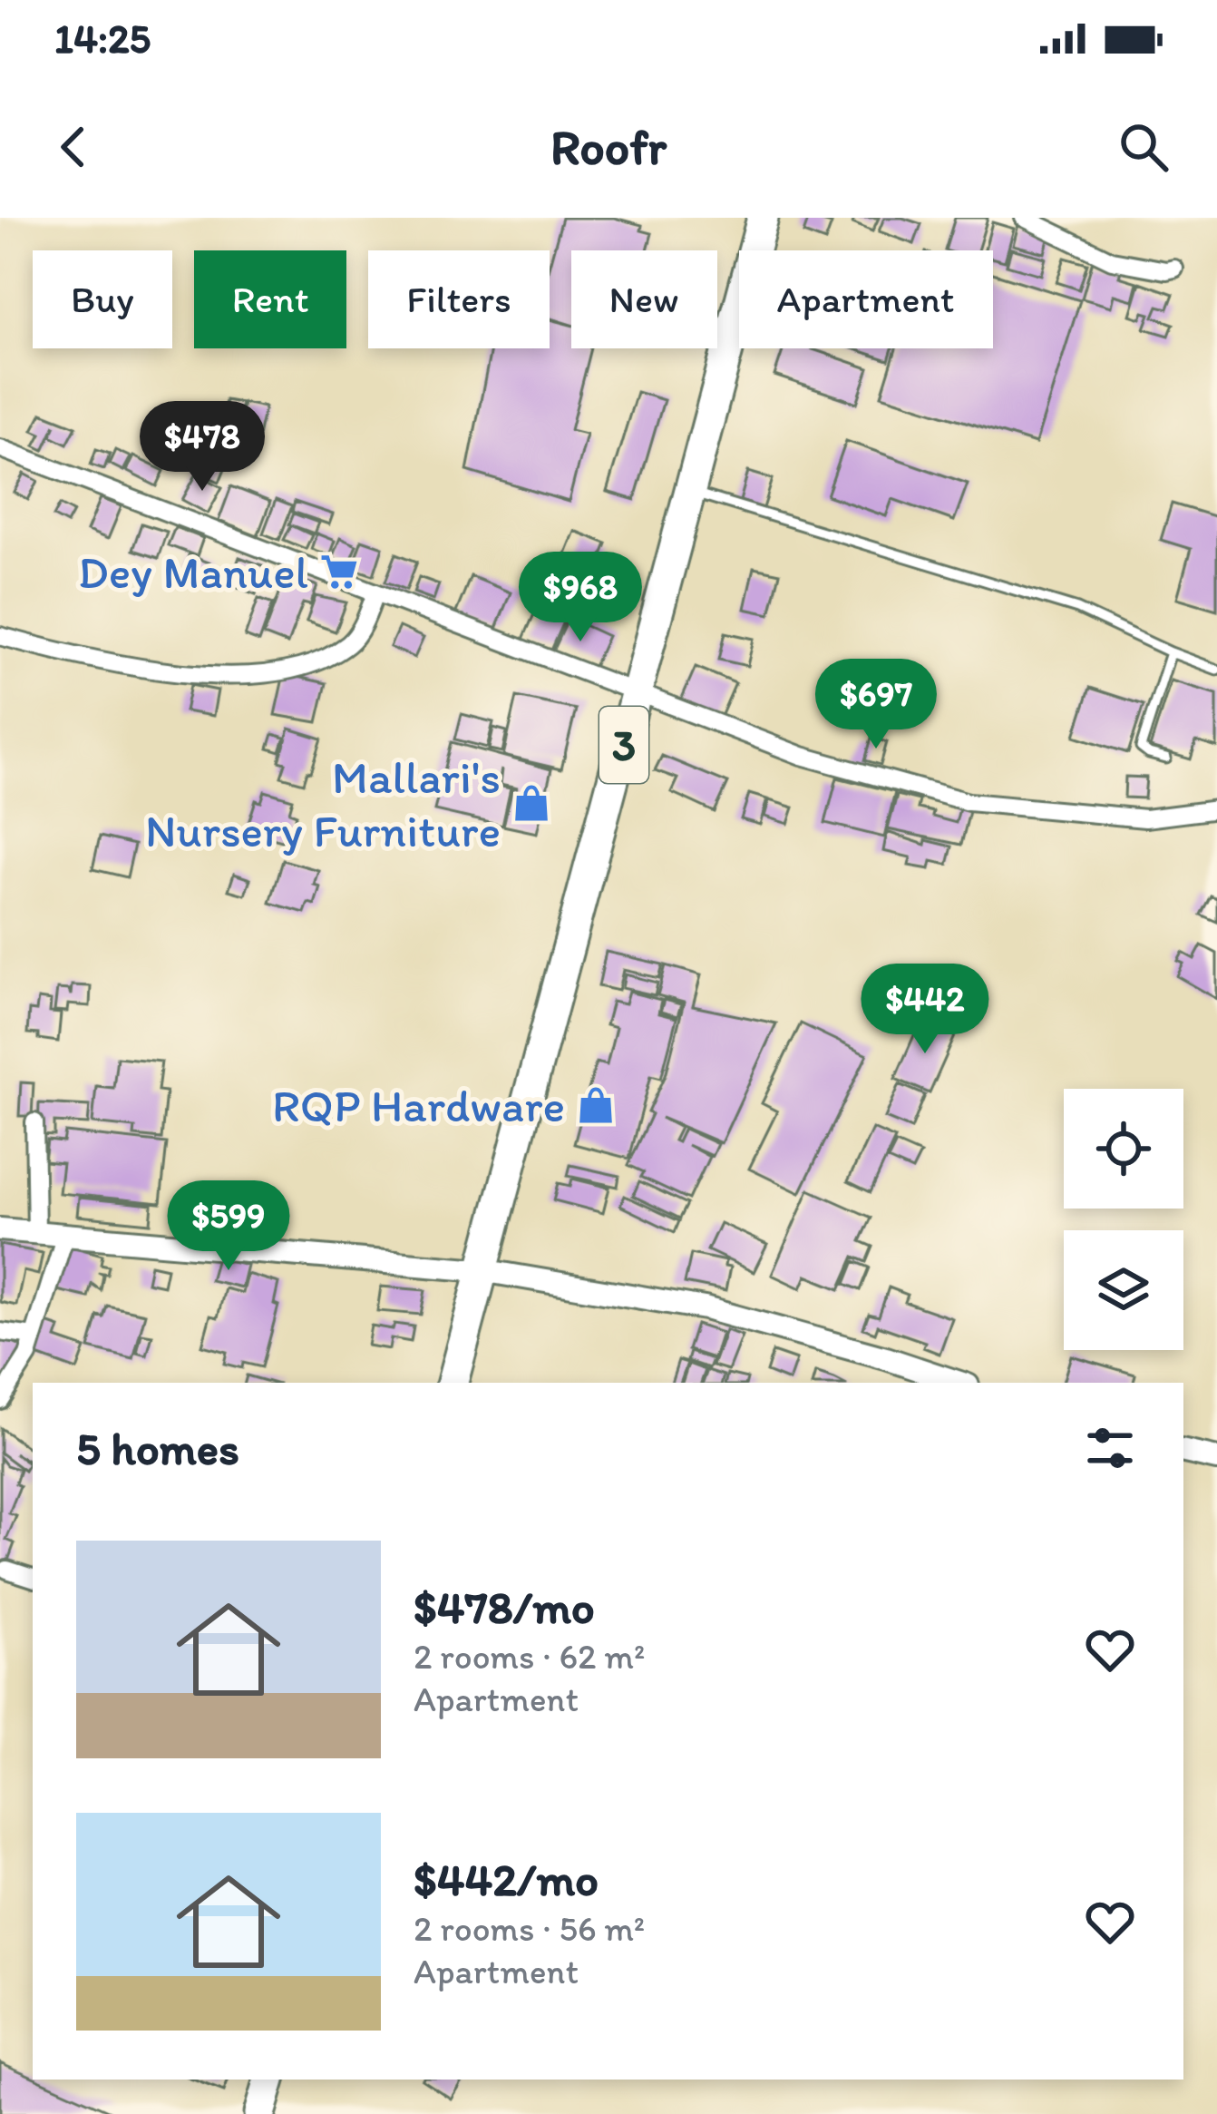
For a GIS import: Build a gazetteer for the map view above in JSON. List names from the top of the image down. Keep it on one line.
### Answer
{"streets":{"highway":["3"]},"places":{"supermarket":["Dey Manuel"],"shop":["Mallari's Nursery Furniture","RQP Hardware"]},"page":{"status":"14:25","header":"Roofr","chip":["Buy","Rent","Filters","New","Apartment"],"price":["$478","$968","$697","$442","$599"],"heading":"5 homes","list":[{"name":"$478/mo","note":"2 rooms · 62 m² · Apartment"},{"name":"$442/mo","note":"2 rooms · 56 m² · Apartment"}]}}
